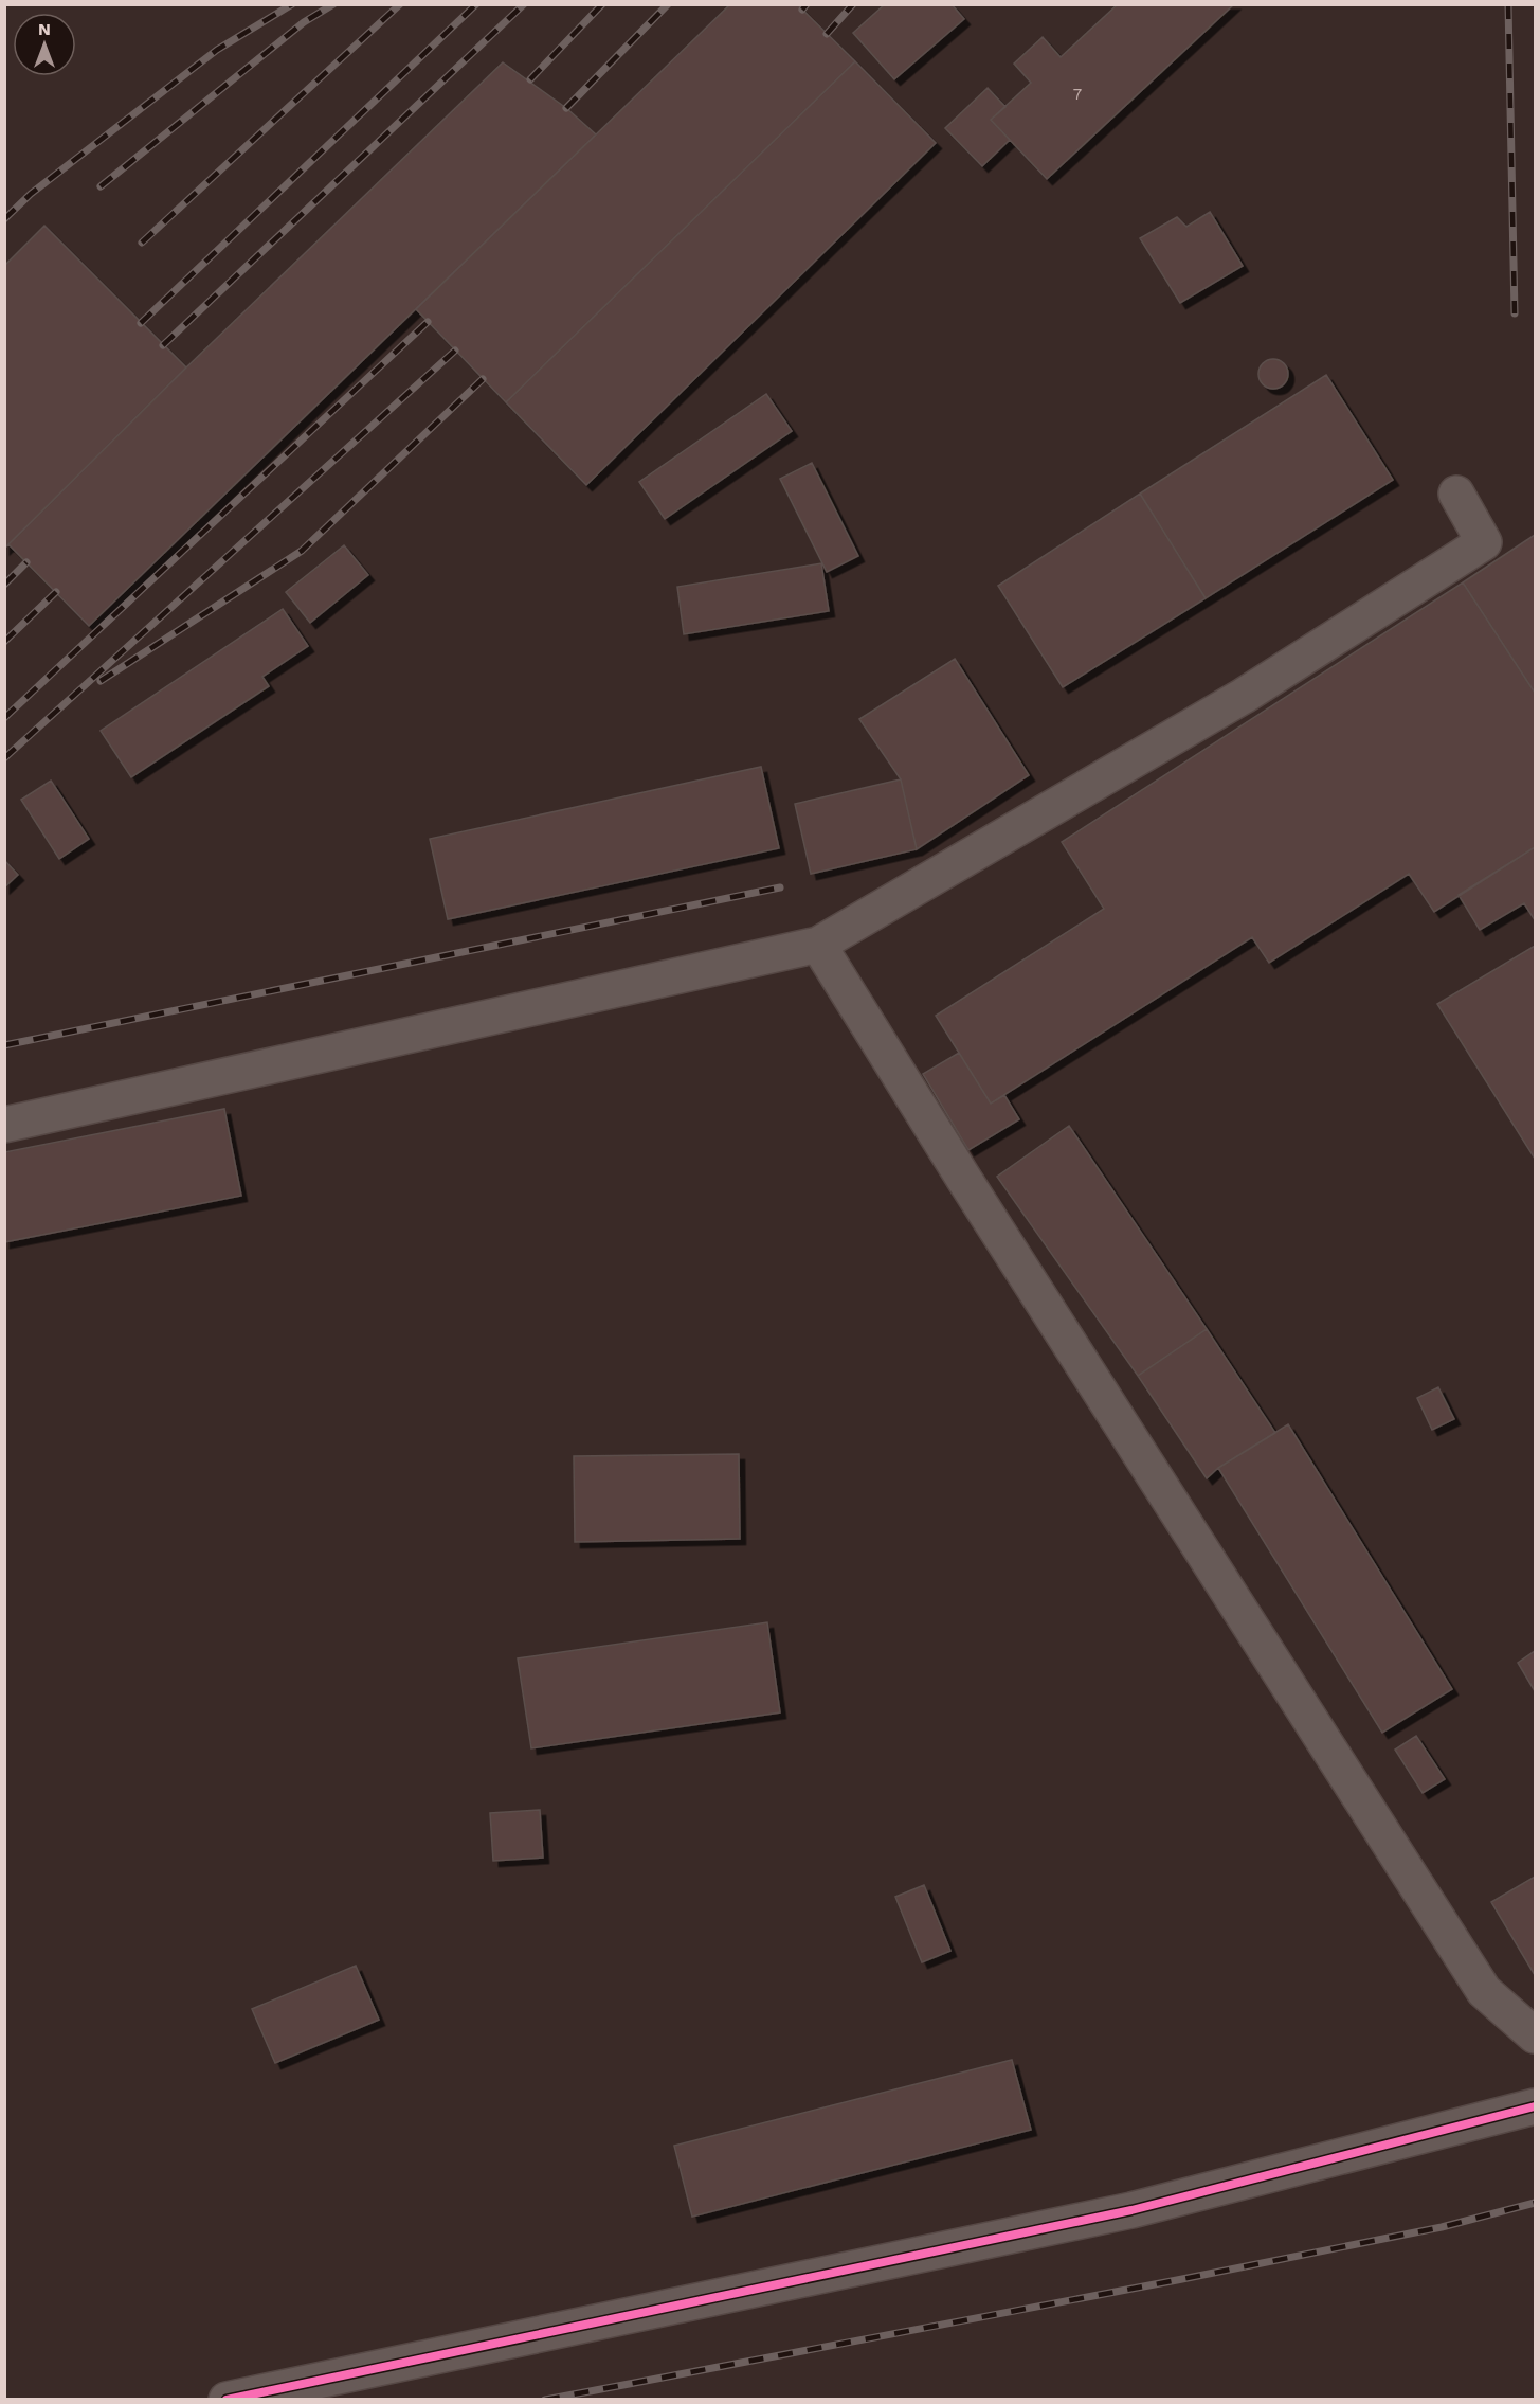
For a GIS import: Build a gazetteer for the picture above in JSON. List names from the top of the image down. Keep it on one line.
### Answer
{"house_numbers":["7"],"north":"top"}
